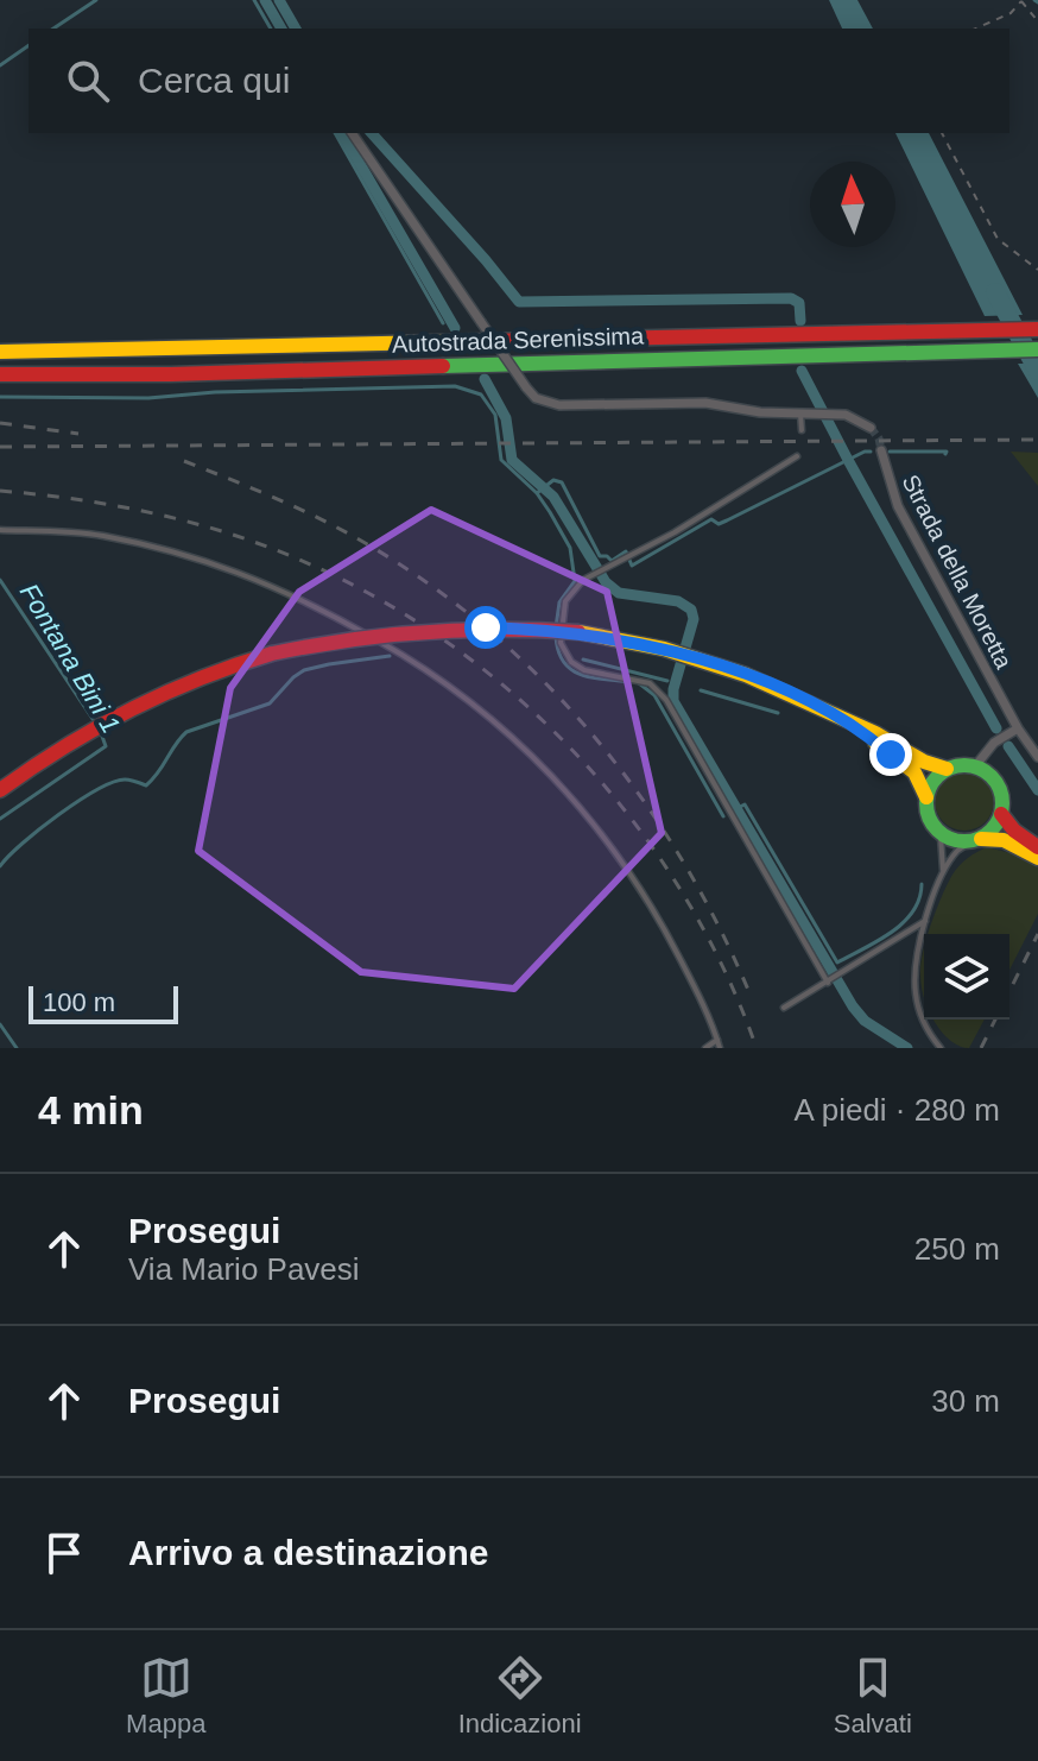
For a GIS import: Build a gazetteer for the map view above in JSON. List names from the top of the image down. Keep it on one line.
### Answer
{"streets":{"main road":["Autostrada Serenissima"],"street":["Strada della Moretta"]},"water":["Fontana Bini 1"],"scale_bar":"100 m","north":"top","page":{"search":"Cerca qui","scale":"100 m","heading":["4 min","A piedi · 280 m"],"list":[["Prosegui","Via Mario Pavesi","250 m"],["Prosegui","30 m"],"Arrivo a destinazione"],"nav":["Mappa","Indicazioni","Salvati"]}}
